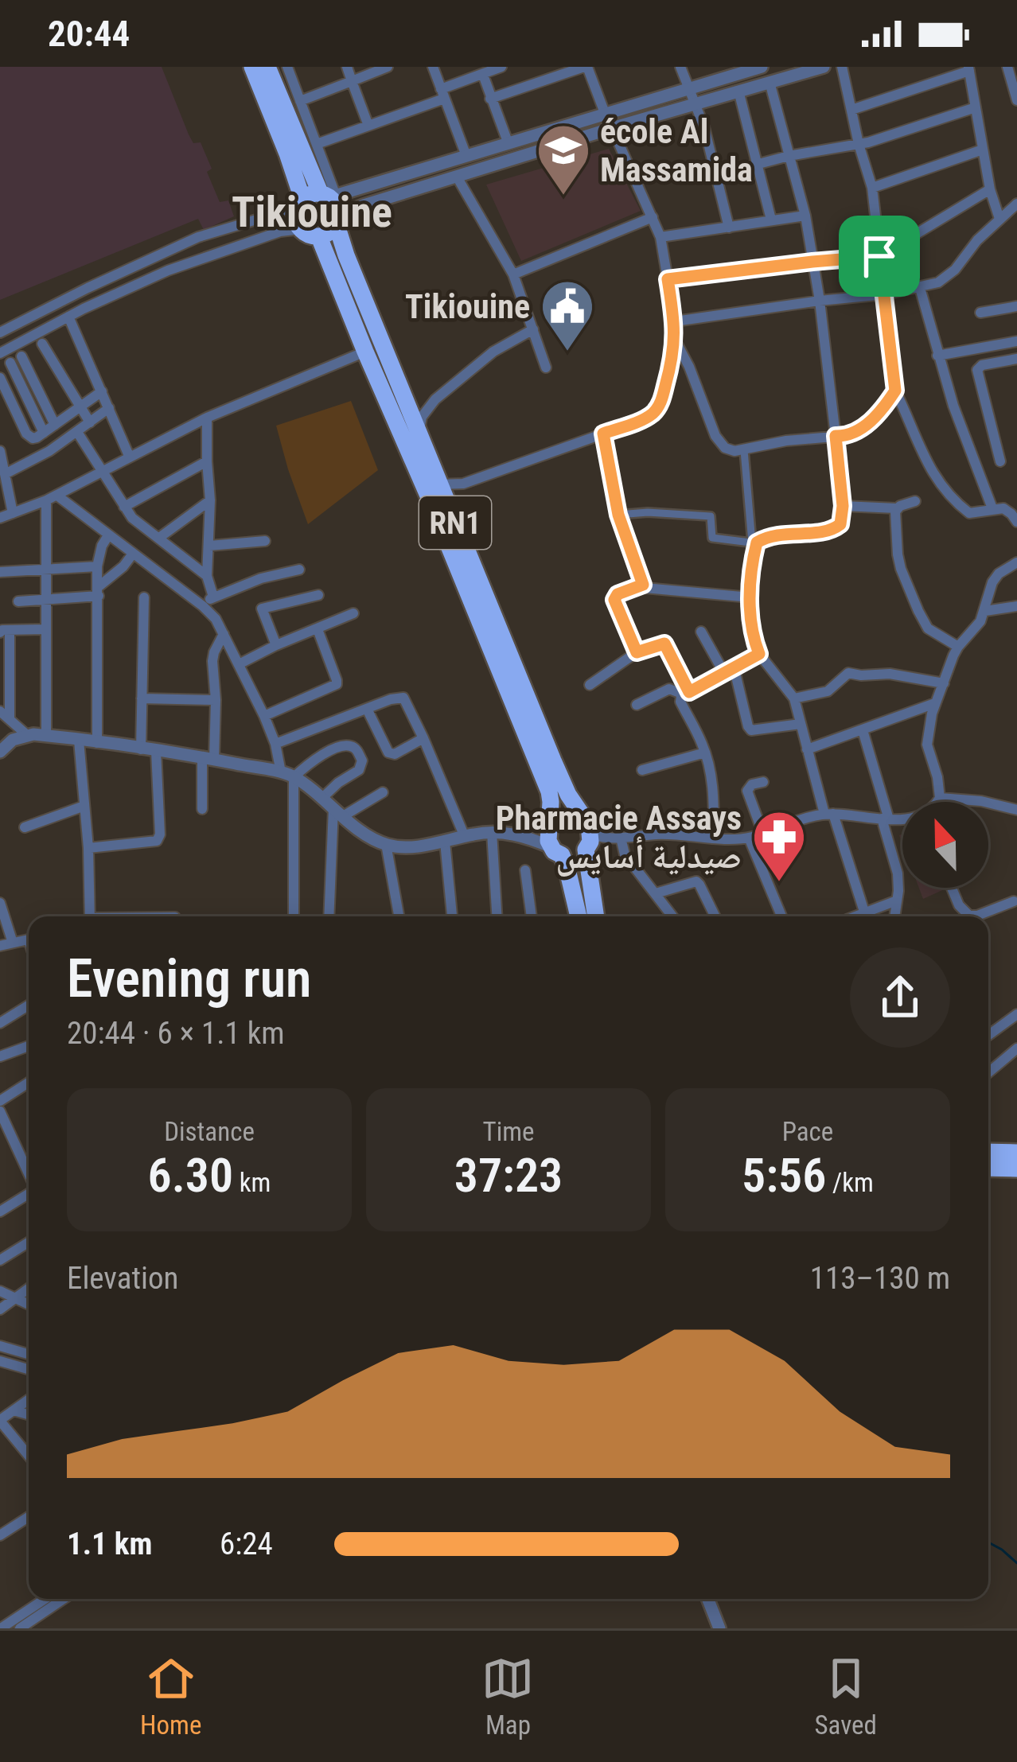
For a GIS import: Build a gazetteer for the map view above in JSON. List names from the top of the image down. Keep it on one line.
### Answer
{"streets":{"highway":["RN1"]},"districts":["Tikiouine"],"places":{"school or university":["école Al Massamida"],"public building":["Tikiouine"],"pharmacy":["Pharmacie Assays صيدلية أسايس"]},"north":"top","page":{"status":"20:44","heading":["Evening run","20:44 · 6 × 1.1 km"],"stats":[["Distance","6.30 km"],["Time","37:23"],["Pace","5:56 /km"]],"chart":["Elevation","113–130 m"],"list":[{"name":"1.1 km","note":"6:24"}],"tabs":["Home","Map","Saved"]}}
